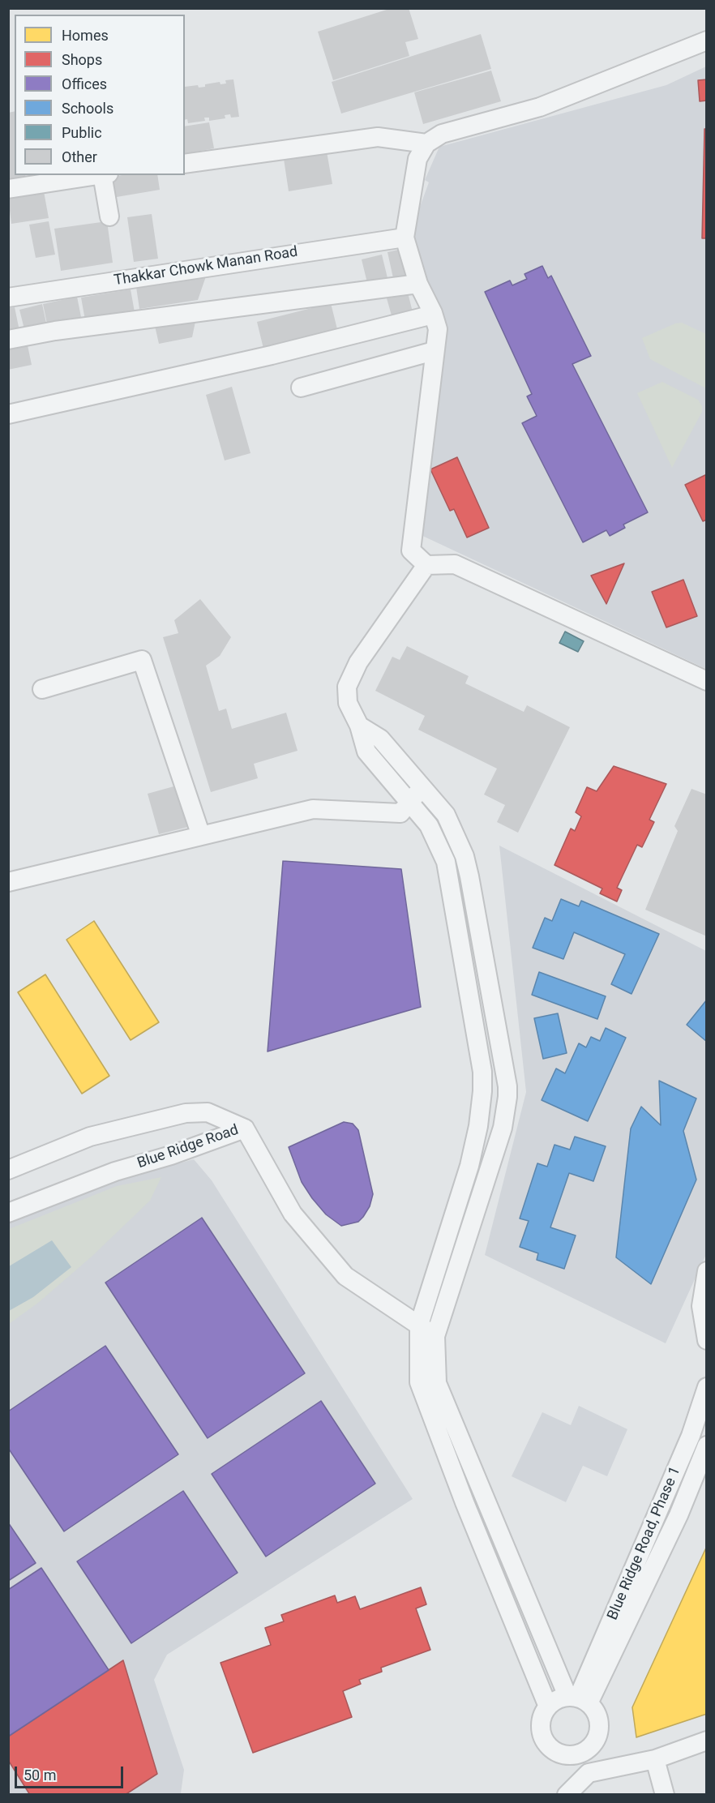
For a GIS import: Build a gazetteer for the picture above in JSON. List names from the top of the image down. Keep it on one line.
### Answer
{"streets":{"street":["Thakkar Chowk Manan Road","Blue Ridge Road","Blue Ridge Road, Phase 1"]},"legend":["Homes","Shops","Offices","Schools","Public","Other"],"scale_bar":"50 m"}
